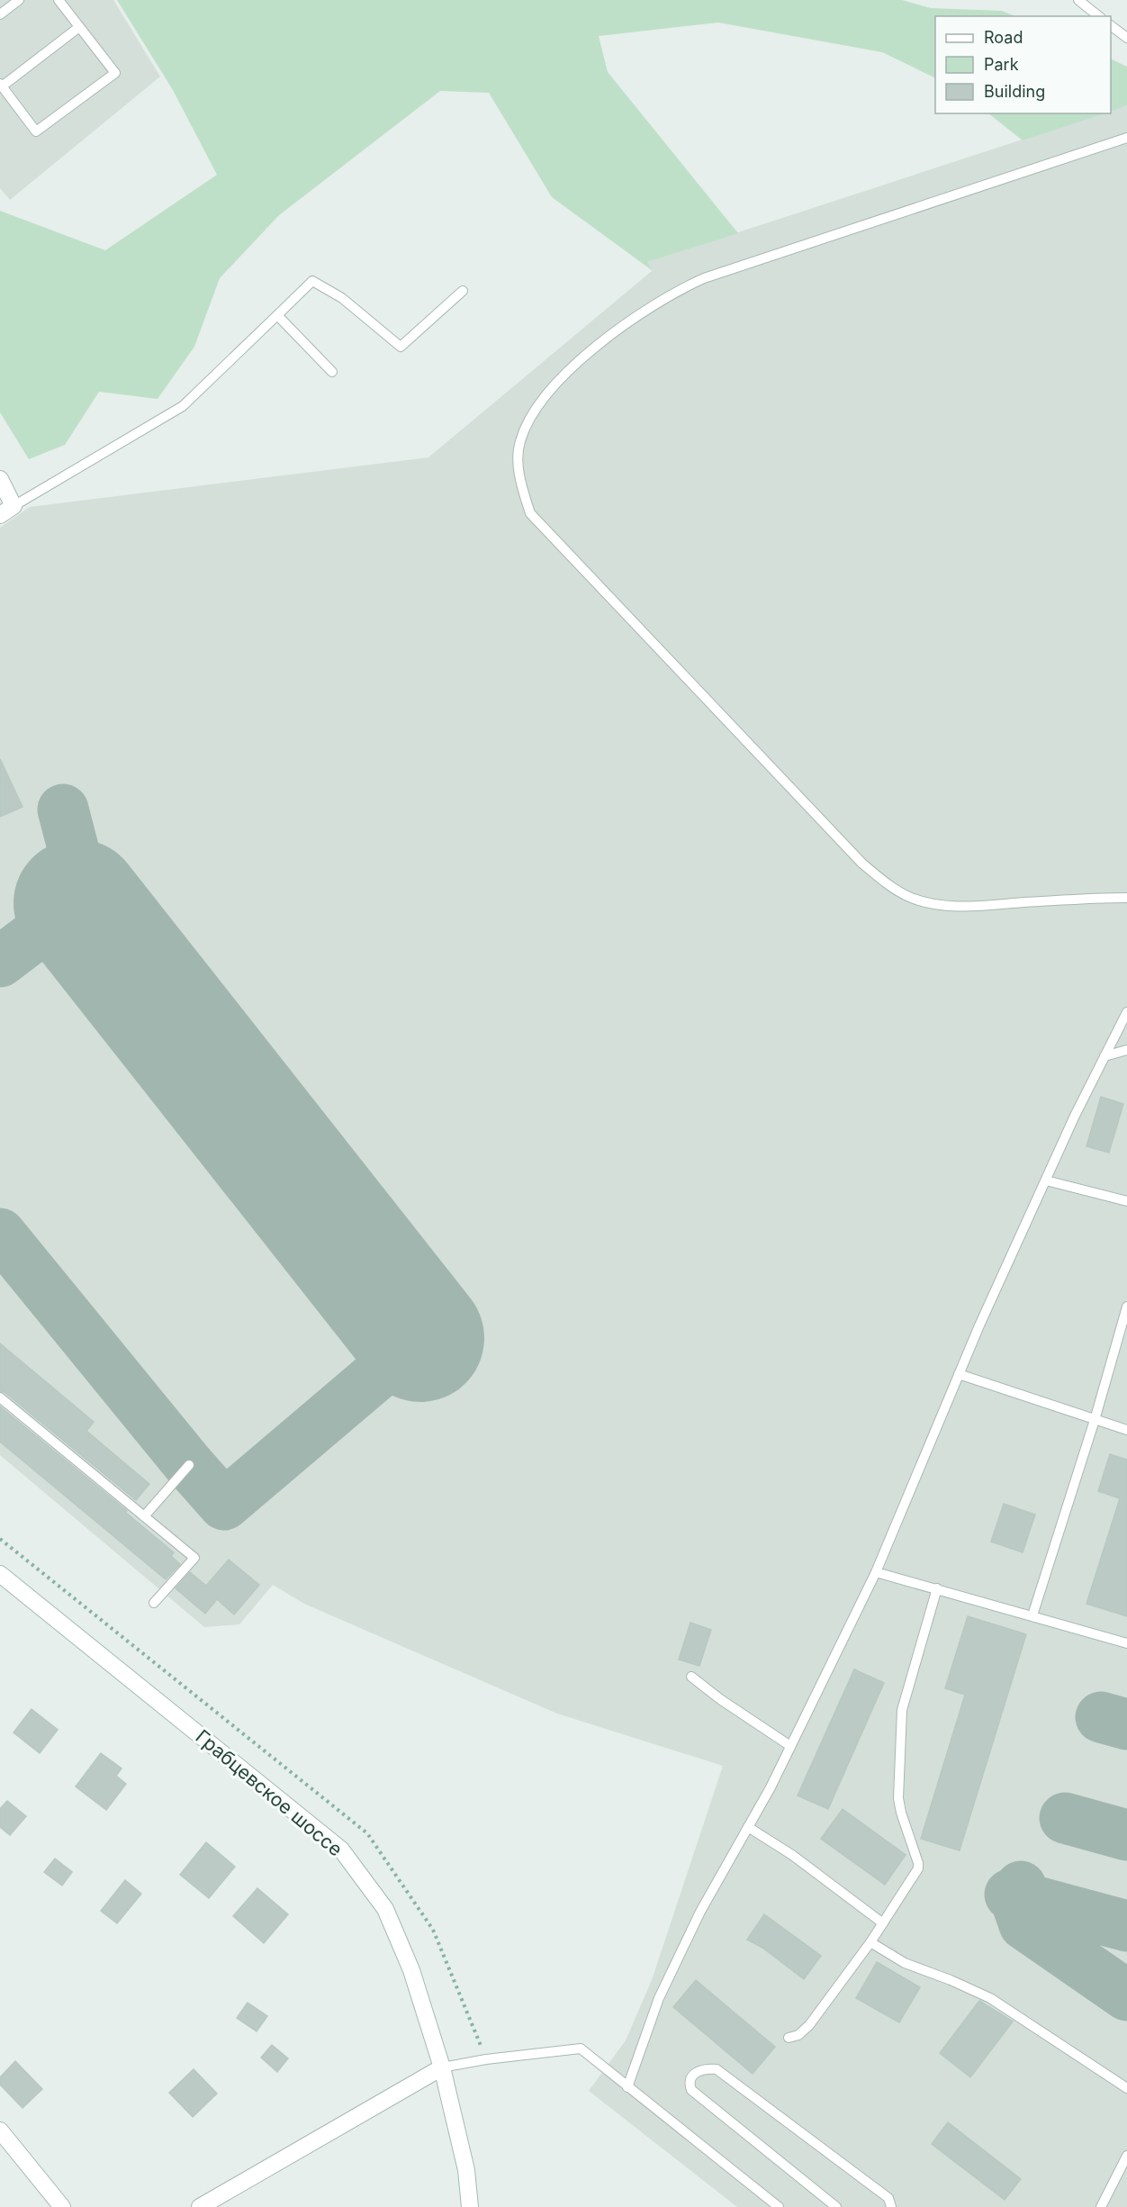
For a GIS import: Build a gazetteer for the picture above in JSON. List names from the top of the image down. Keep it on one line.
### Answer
{"streets":{"street":["Грабцевское шоссе"]},"legend":["Road","Park","Building"]}
